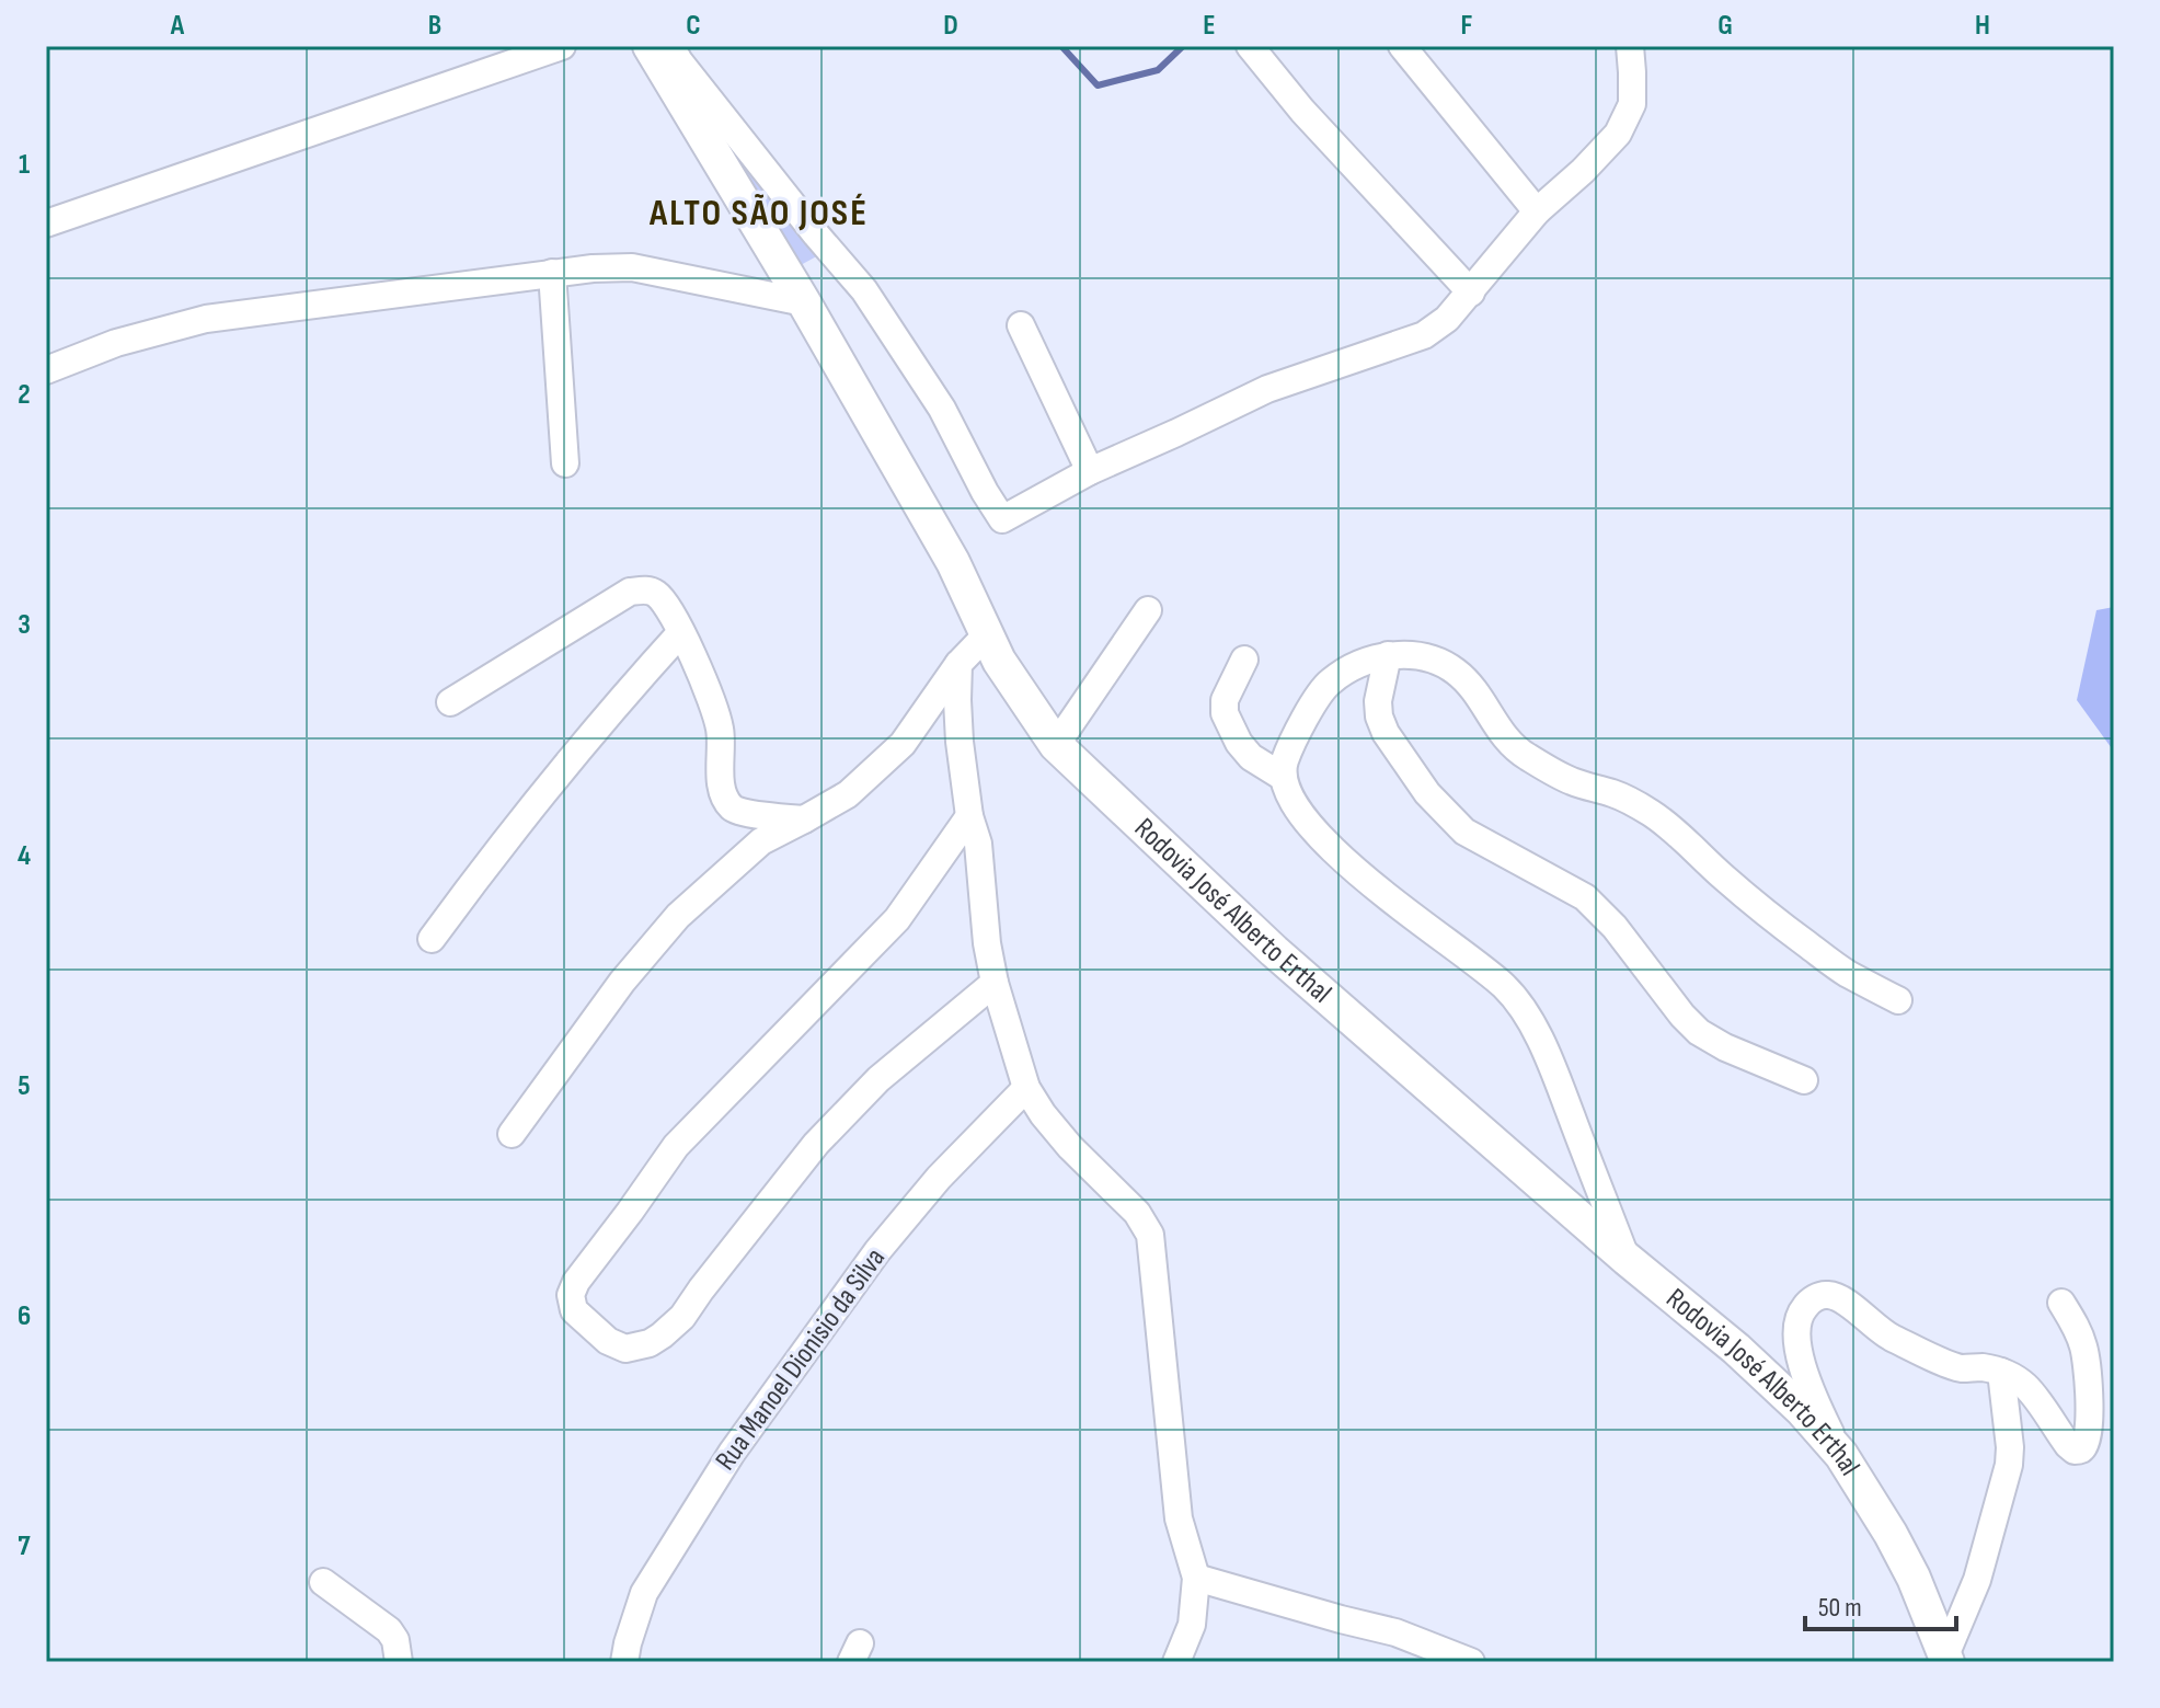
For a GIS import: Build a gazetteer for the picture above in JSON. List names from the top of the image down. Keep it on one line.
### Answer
{"streets":{"main road":["Rodovia José Alberto Erthal"],"street":["Rua Manoel Dionisio da Silva"]},"districts":["ALTO SÃO JOSÉ"],"scale_bar":"50 m","grid":{"columns":["A","B","C","D","E","F","G","H"],"rows":["1","2","3","4","5","6","7"]}}
